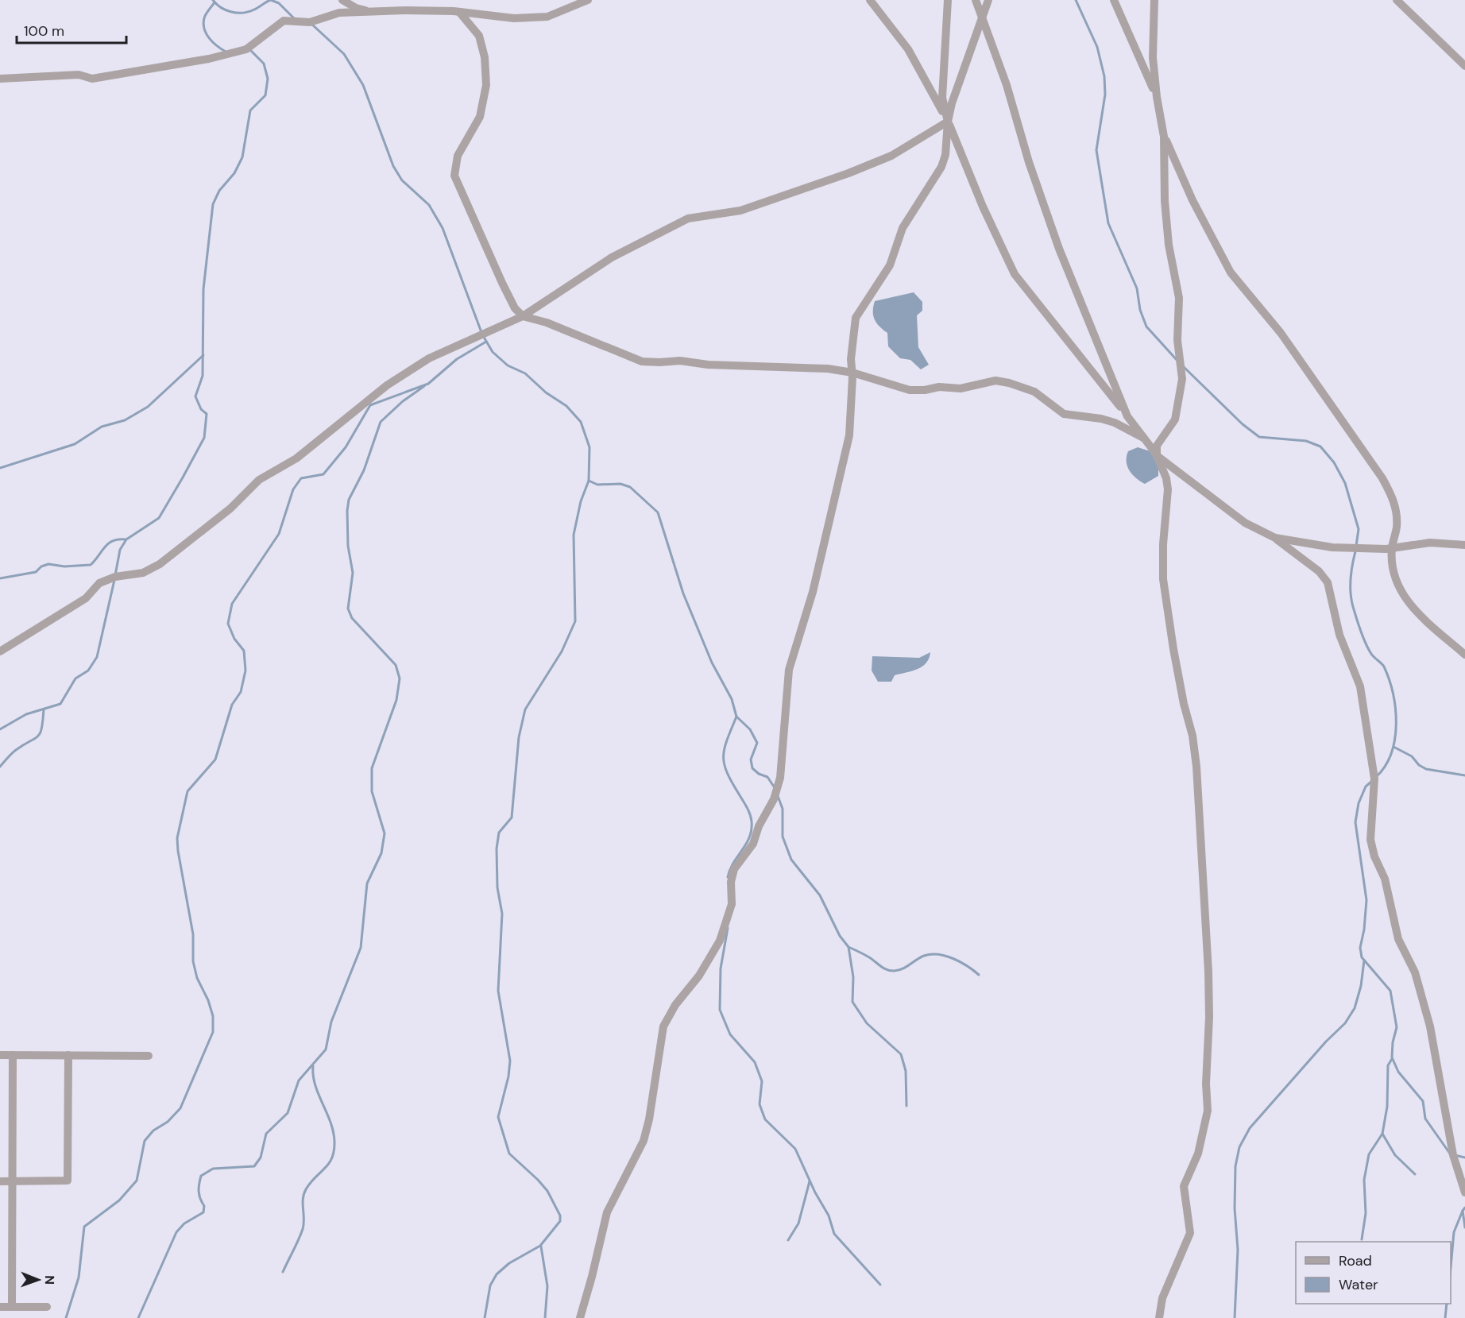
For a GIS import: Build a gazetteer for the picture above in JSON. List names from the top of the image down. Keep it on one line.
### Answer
{"legend":["Road","Water"],"scale_bar":"100 m","north":"right"}
